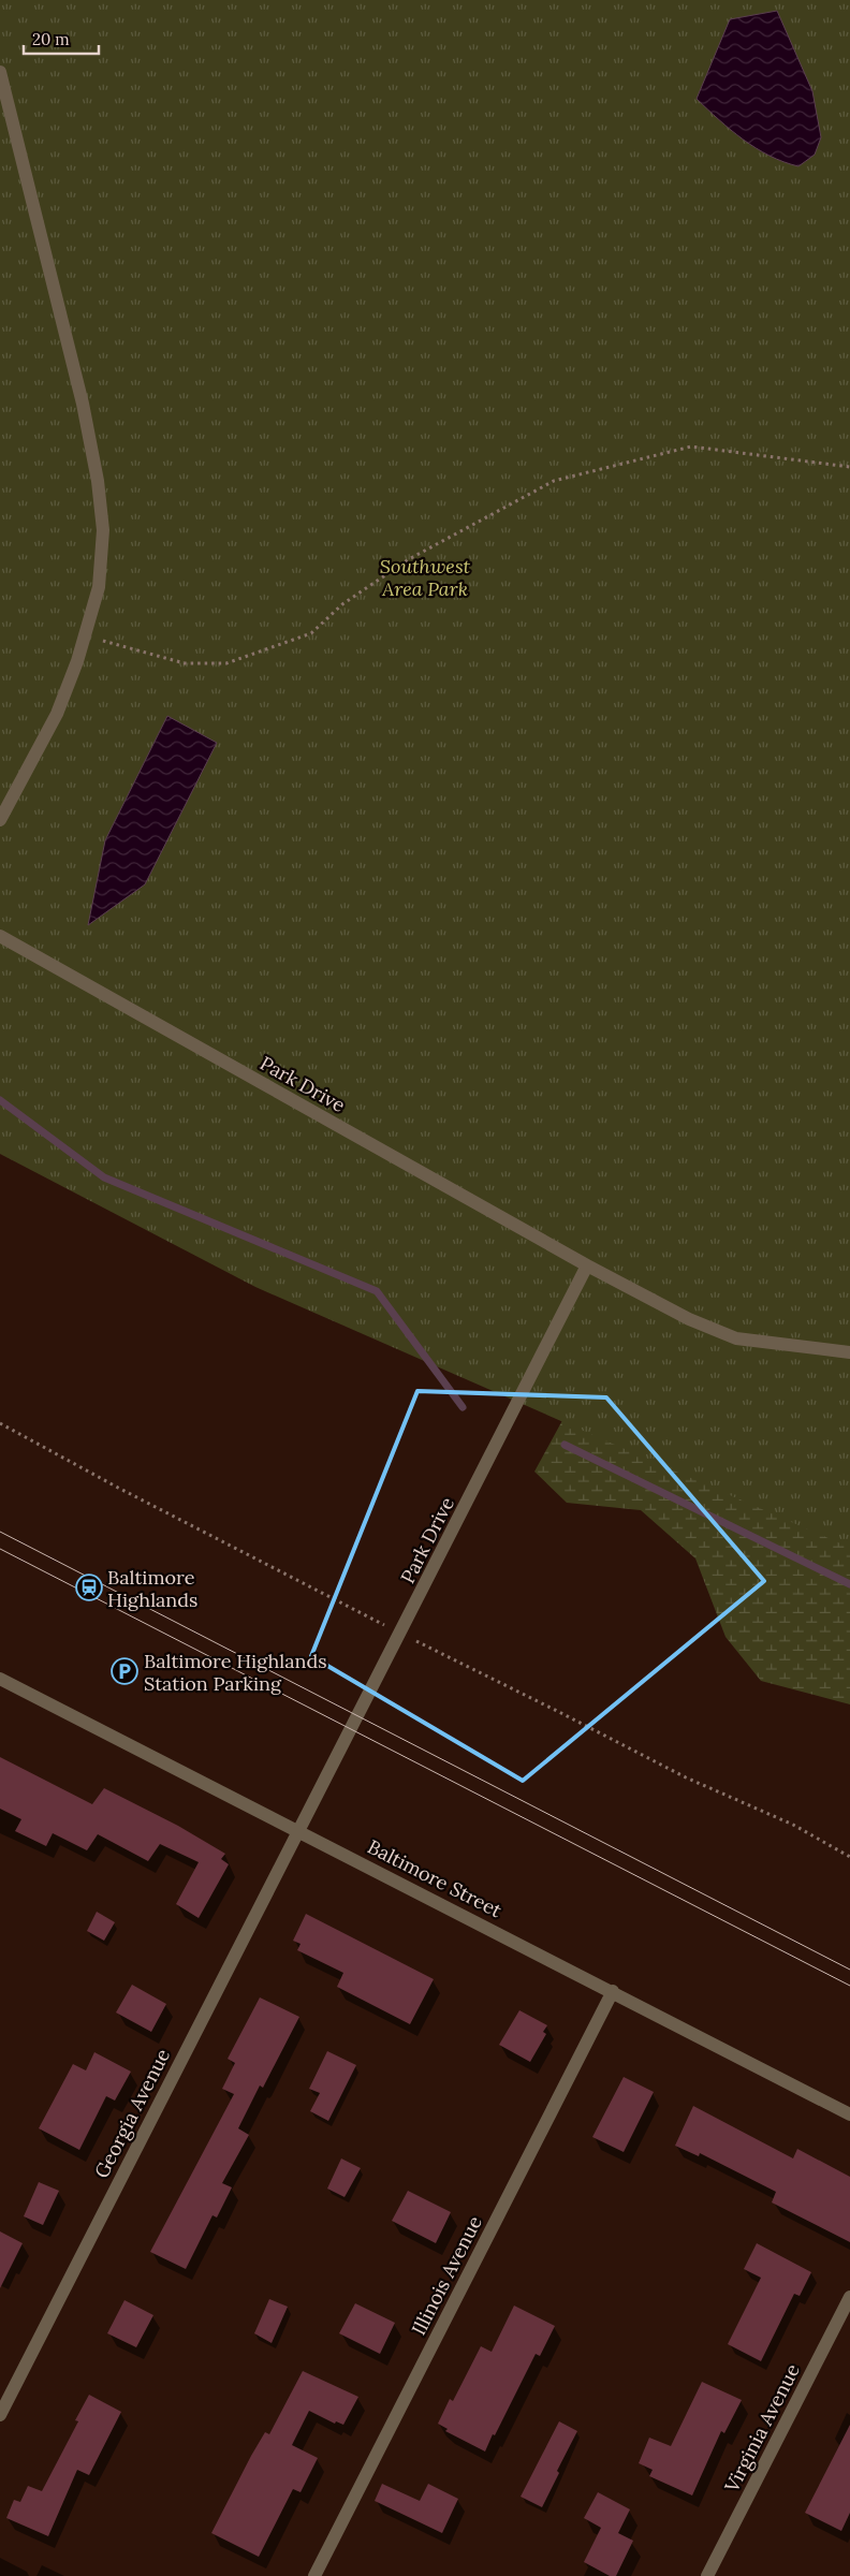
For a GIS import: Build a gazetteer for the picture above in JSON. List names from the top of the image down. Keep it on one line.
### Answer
{"streets":{"street":["Park Drive","Baltimore Street","Georgia Avenue","Illinois Avenue","Virginia Avenue"]},"crossings":[["Park Drive","Baltimore Street"],["Park Drive","Georgia Avenue"],["Baltimore Street","Georgia Avenue"],["Baltimore Street","Illinois Avenue"]],"parks":["Southwest Area Park"],"places":{"station":["Baltimore Highlands"],"parking":["Baltimore Highlands Station Parking"]},"scale_bar":"20 m"}
